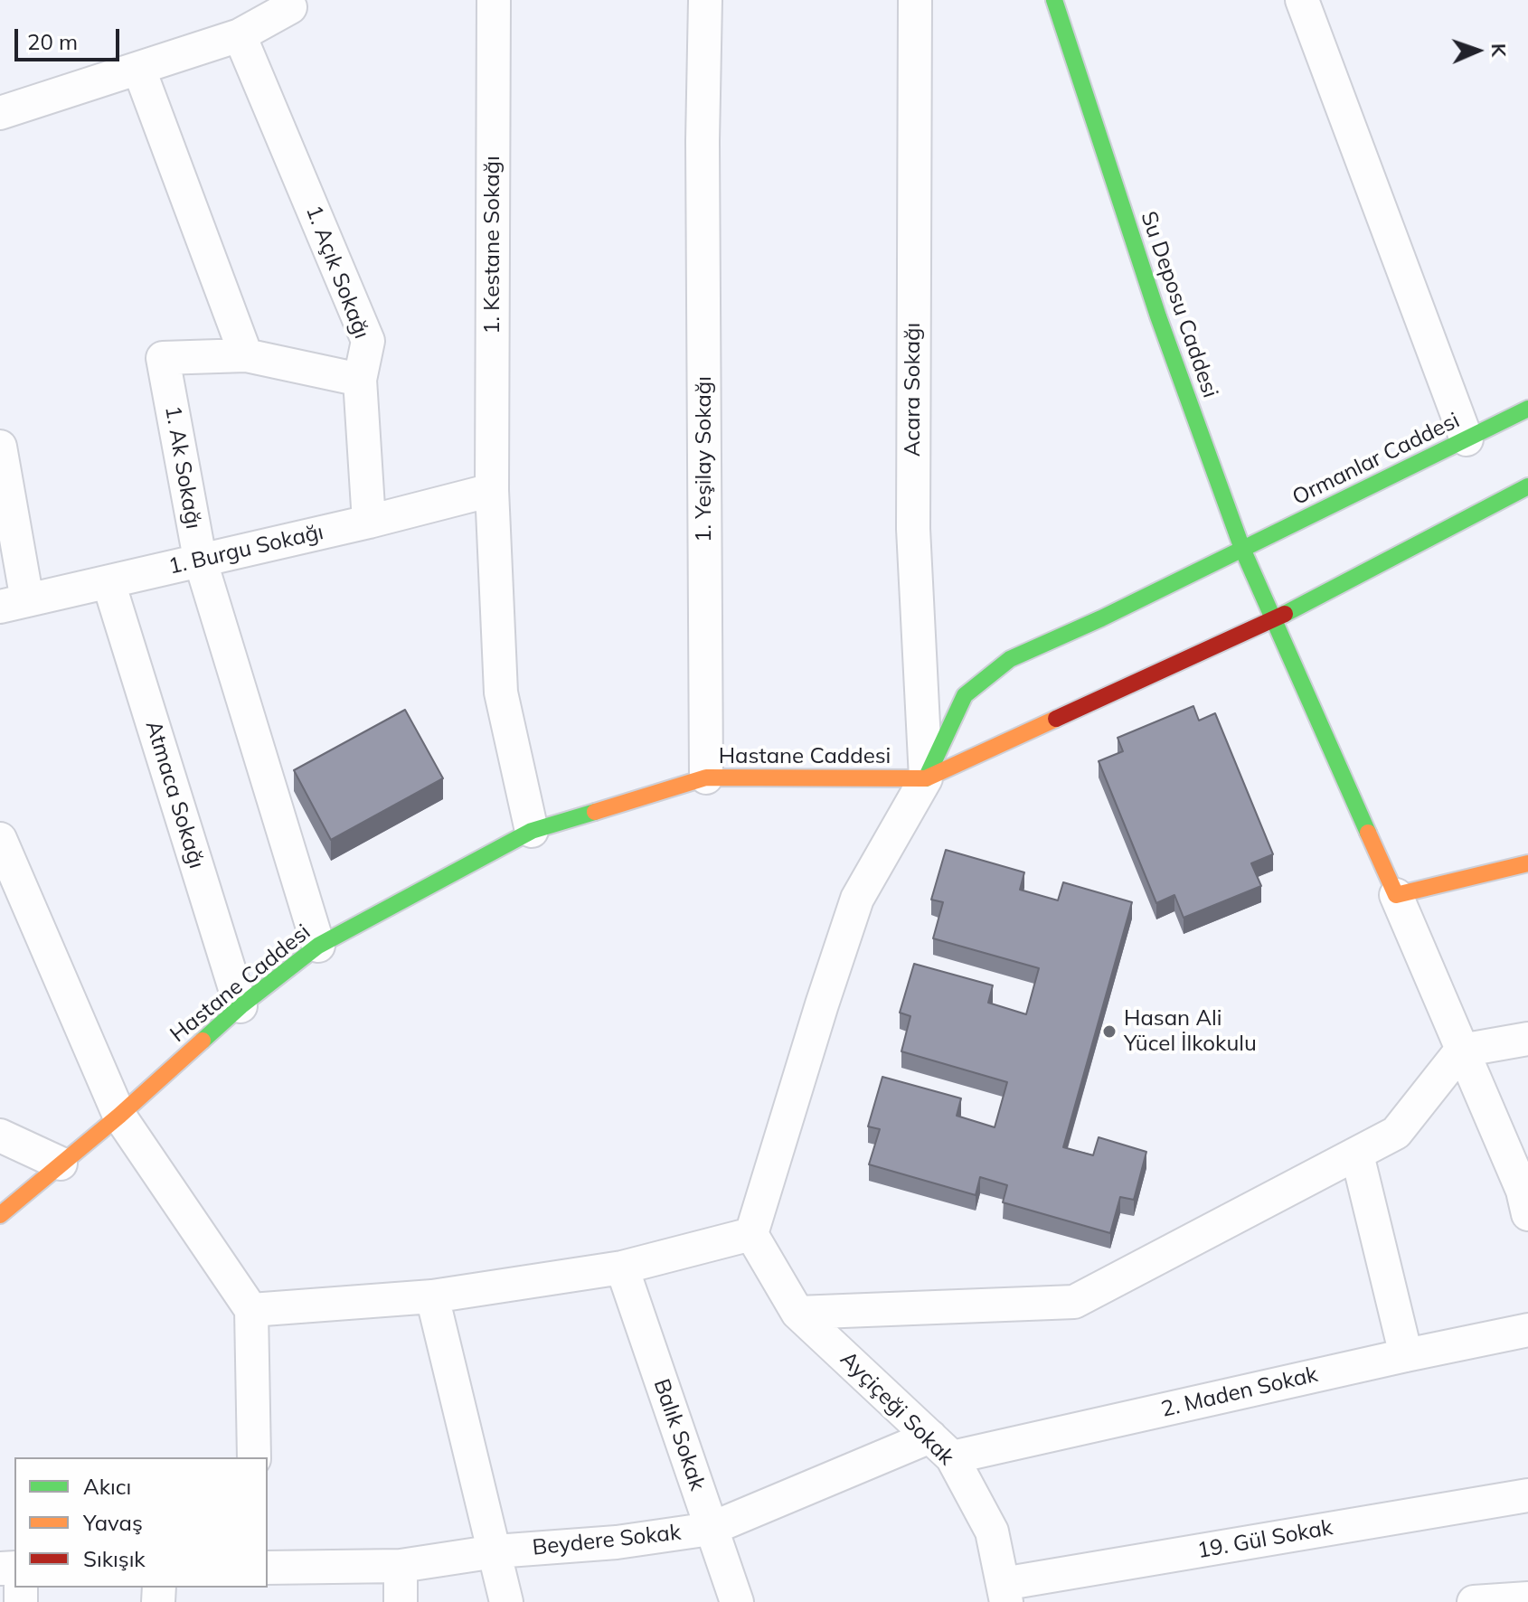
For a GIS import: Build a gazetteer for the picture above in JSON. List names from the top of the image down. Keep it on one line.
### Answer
{"streets":{"main road":["Su Deposu Caddesi","Ormanlar Caddesi","Hastane Caddesi"],"street":["1. Kestane Sokağı","1. Açık Sokağı","Acara Sokağı","1. Yeşilay Sokağı","1. Ak Sokağı","1. Burgu Sokağı","Atmaca Sokağı","2. Maden Sokak","Ayçiçeği Sokak","Balık Sokak","19. Gül Sokak","Beydere Sokak"]},"crossings":[["1. Kestane Sokağı","1. Burgu Sokağı"],["1. Kestane Sokağı","Hastane Caddesi"],["1. Açık Sokağı","1. Burgu Sokağı"],["Su Deposu Caddesi","Ormanlar Caddesi"],["Su Deposu Caddesi","Hastane Caddesi"],["Acara Sokağı","Ormanlar Caddesi"],["Acara Sokağı","Hastane Caddesi"],["1. Yeşilay Sokağı","Hastane Caddesi"],["Ormanlar Caddesi","Hastane Caddesi"],["1. Ak Sokağı","1. Burgu Sokağı"],["1. Ak Sokağı","Hastane Caddesi"],["1. Burgu Sokağı","Atmaca Sokağı"],["Hastane Caddesi","Atmaca Sokağı"],["2. Maden Sokak","Ayçiçeği Sokak"],["2. Maden Sokak","Beydere Sokak"],["Ayçiçeği Sokak","19. Gül Sokak"],["Ayçiçeği Sokak","Beydere Sokak"],["Balık Sokak","Beydere Sokak"]],"places":["Hasan Ali Yücel İlkokulu"],"legend":["Akıcı","Yavaş","Sıkışık"],"scale_bar":"20 m","north":"right"}
